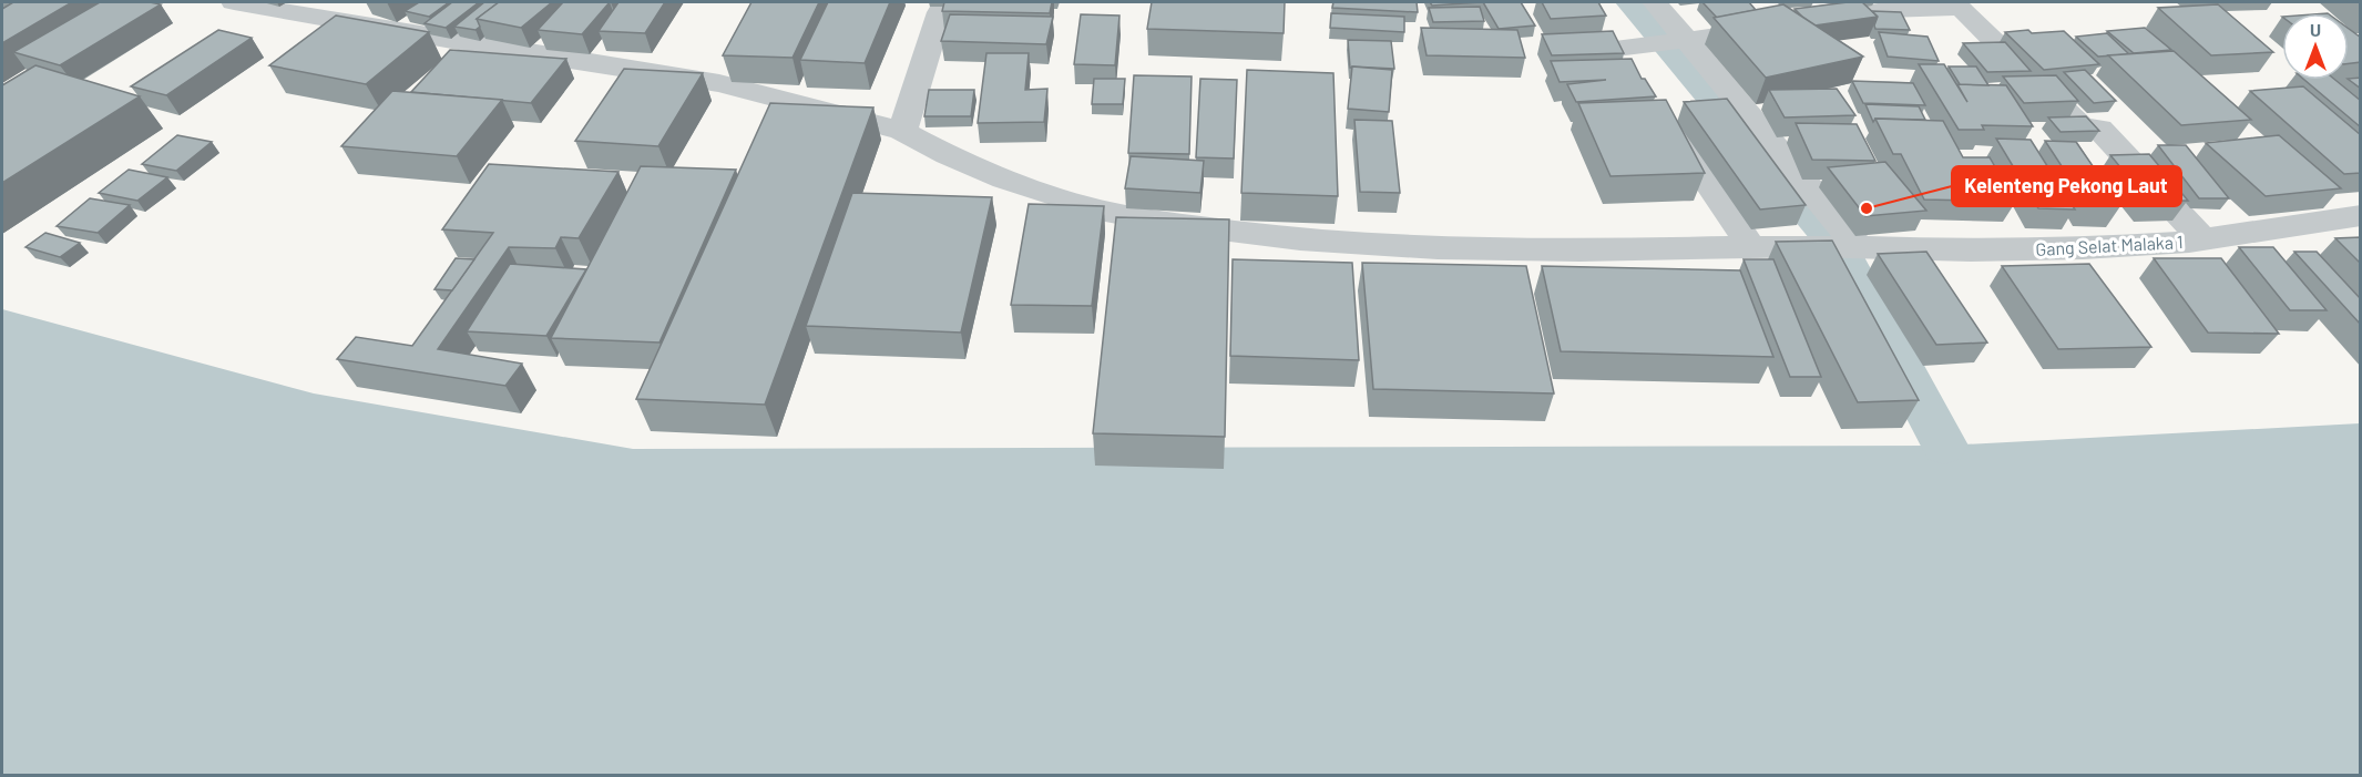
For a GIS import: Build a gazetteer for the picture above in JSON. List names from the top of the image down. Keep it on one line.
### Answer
{"streets":{"street":["Gang Selat Malaka 1"]},"places":["Kelenteng Pekong Laut"],"north":"top"}
